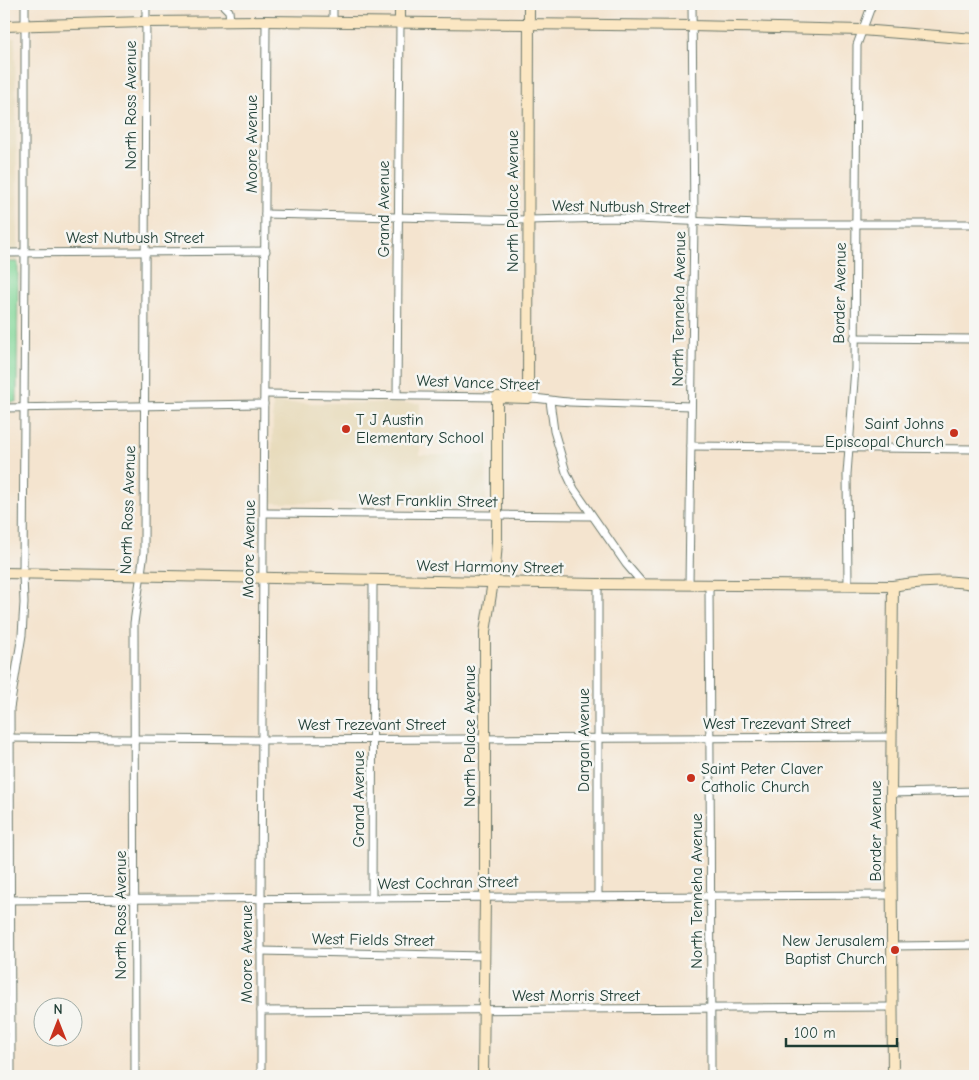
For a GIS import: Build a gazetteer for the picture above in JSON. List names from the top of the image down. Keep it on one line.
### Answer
{"streets":{"street":["North Ross Avenue","Moore Avenue","North Palace Avenue","West Nutbush Street","Grand Avenue","Border Avenue","North Tenneha Avenue","West Vance Street","West Franklin Street","West Harmony Street","West Trezevant Street","Dargan Avenue","West Cochran Street","West Fields Street","West Morris Street"]},"crossings":[["North Ross Avenue","West Nutbush Street"],["North Ross Avenue","West Harmony Street"],["North Ross Avenue","West Trezevant Street"],["North Ross Avenue","West Cochran Street"],["Moore Avenue","West Nutbush Street"],["Moore Avenue","West Vance Street"],["Moore Avenue","West Franklin Street"],["Moore Avenue","West Harmony Street"],["Moore Avenue","West Trezevant Street"],["Moore Avenue","West Cochran Street"],["Moore Avenue","West Fields Street"],["Moore Avenue","West Morris Street"],["North Palace Avenue","West Nutbush Street"],["North Palace Avenue","West Vance Street"],["North Palace Avenue","West Franklin Street"],["North Palace Avenue","West Harmony Street"],["North Palace Avenue","West Trezevant Street"],["North Palace Avenue","West Cochran Street"],["North Palace Avenue","West Fields Street"],["North Palace Avenue","West Morris Street"],["West Nutbush Street","Grand Avenue"],["West Nutbush Street","Border Avenue"],["West Nutbush Street","North Tenneha Avenue"],["Grand Avenue","West Vance Street"],["Grand Avenue","West Harmony Street"],["Grand Avenue","West Trezevant Street"],["Grand Avenue","West Cochran Street"],["Border Avenue","West Harmony Street"],["Border Avenue","West Trezevant Street"],["Border Avenue","West Cochran Street"],["Border Avenue","West Morris Street"],["North Tenneha Avenue","West Vance Street"],["North Tenneha Avenue","West Harmony Street"],["North Tenneha Avenue","West Trezevant Street"],["North Tenneha Avenue","West Cochran Street"],["North Tenneha Avenue","West Morris Street"],["West Harmony Street","Dargan Avenue"],["West Trezevant Street","Dargan Avenue"],["Dargan Avenue","West Cochran Street"]],"places":["T J Austin Elementary School","Saint Johns Episcopal Church","Saint Peter Claver Catholic Church","New Jerusalem Baptist Church"],"scale_bar":"100 m","north":"top"}
